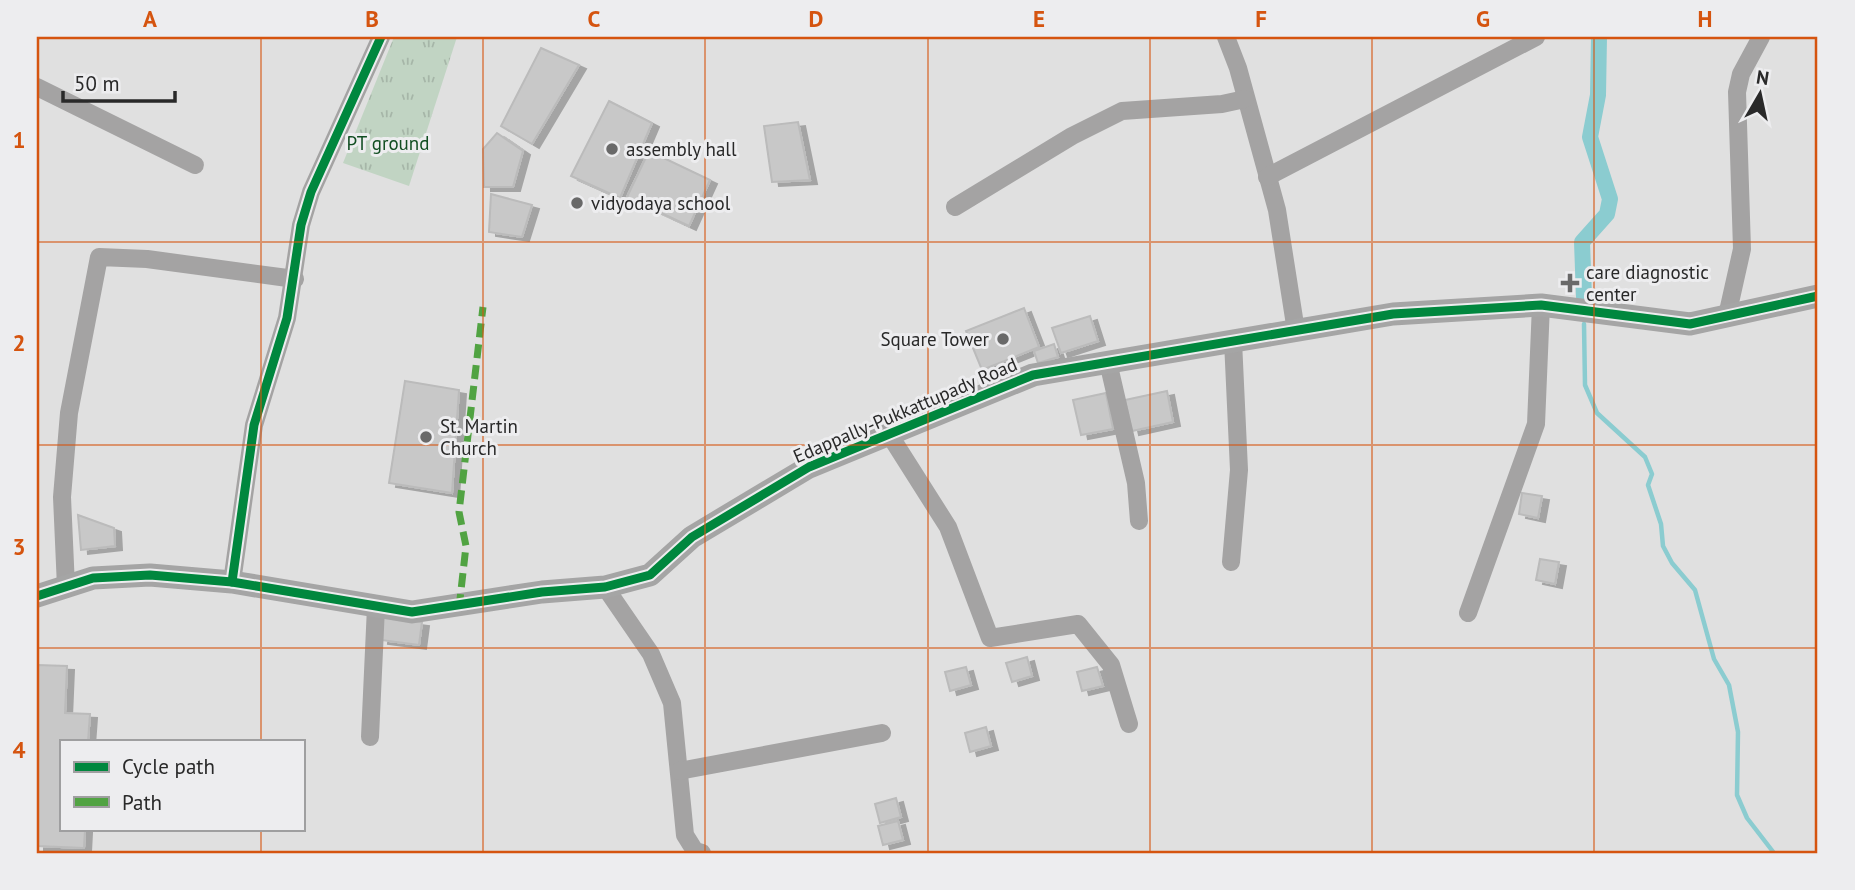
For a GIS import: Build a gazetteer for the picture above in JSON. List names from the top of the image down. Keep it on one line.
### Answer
{"streets":{"main road":["Edappally-Pukkattupady Road"]},"parks":["PT ground"],"places":{"other":["assembly hall","vidyodaya school","Square Tower","St. Martin Church"],"health":["care diagnostic center"]},"legend":["Cycle path","Path"],"scale_bar":"50 m","north":"top","grid":{"columns":["A","B","C","D","E","F","G","H"],"rows":["1","2","3","4"]}}
